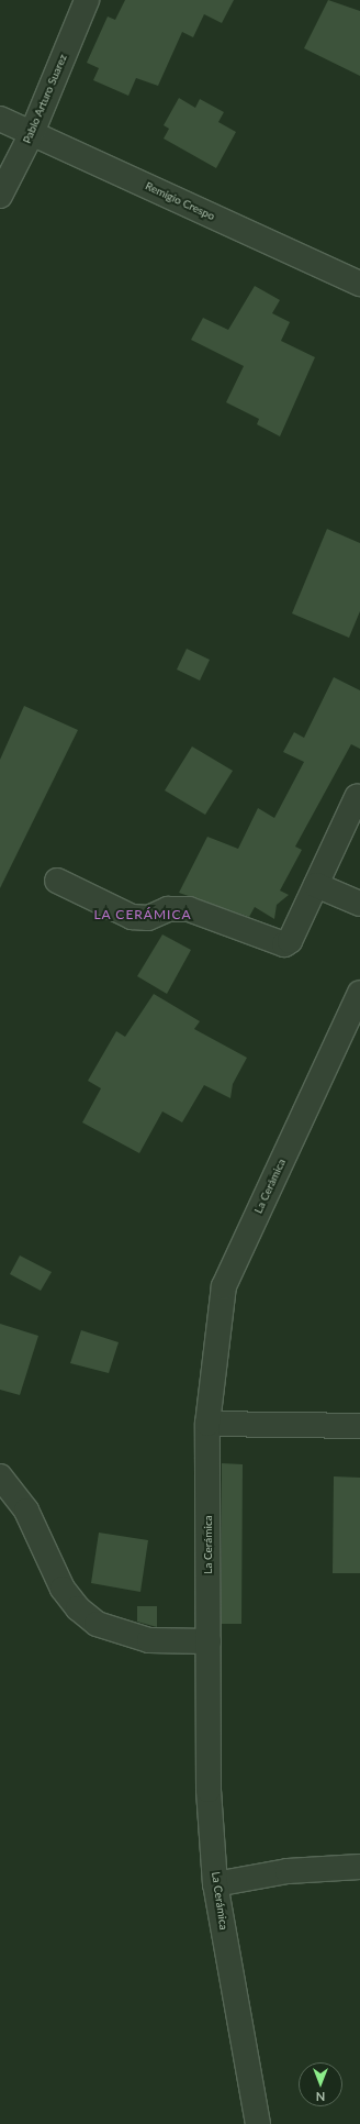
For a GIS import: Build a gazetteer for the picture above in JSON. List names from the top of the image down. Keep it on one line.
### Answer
{"streets":{"street":["Pablo Arturo Suarez","Remigio Crespo","La Cerámica"]},"crossings":[["Pablo Arturo Suarez","Remigio Crespo"]],"districts":["LA CERÁMICA"],"north":"bottom"}
